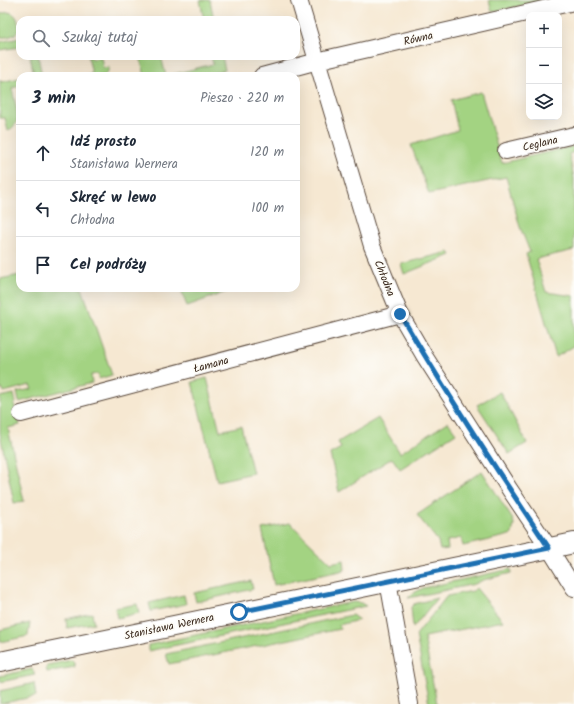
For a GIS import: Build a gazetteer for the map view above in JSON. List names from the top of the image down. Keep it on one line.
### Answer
{"streets":{"street":["Równa","Ceglana","Chłodna","Łamana","Stanisława Wernera"]},"crossings":[["Równa","Chłodna"],["Chłodna","Łamana"],["Chłodna","Stanisława Wernera"]],"page":{"map_buttons":["+","−"],"search":"Szukaj tutaj","heading":["3 min","Pieszo · 220 m"],"list":[["Idź prosto","Stanisława Wernera","120 m"],["Skręć w lewo","Chłodna","100 m"],"Cel podróży"]}}
